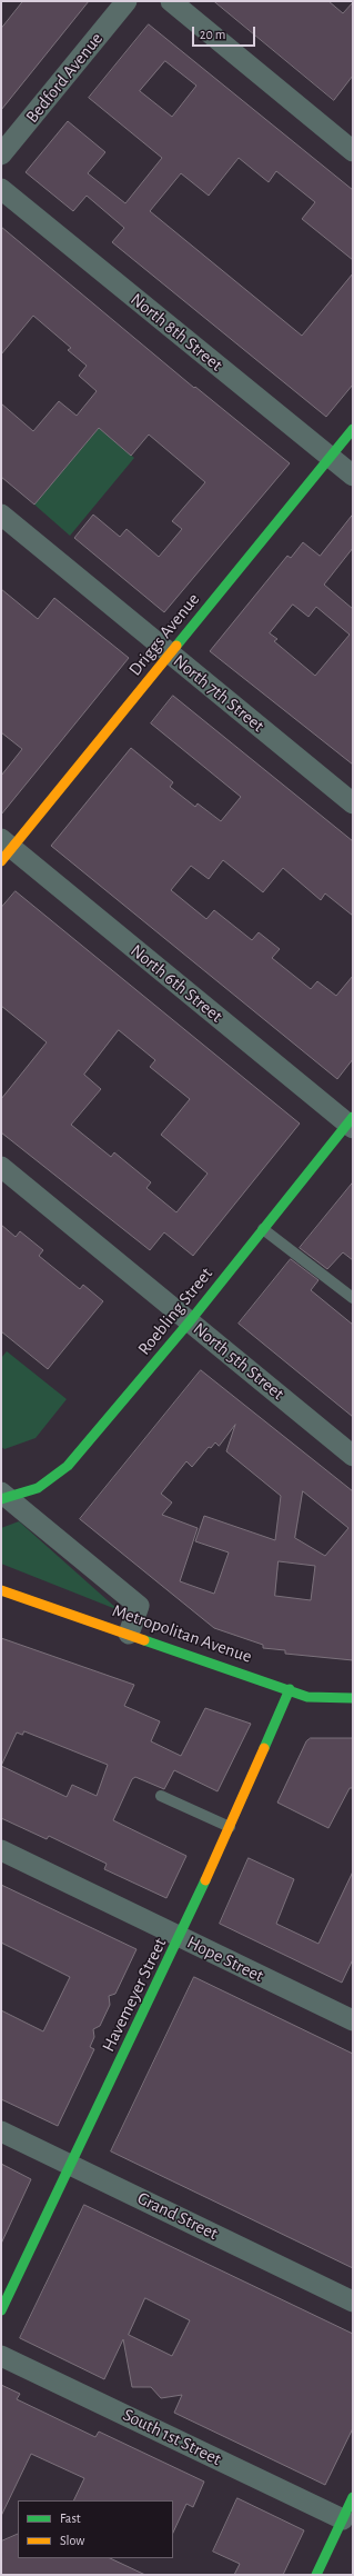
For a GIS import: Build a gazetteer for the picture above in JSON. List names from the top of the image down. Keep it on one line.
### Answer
{"streets":{"street":["Bedford Avenue","North 8th Street","Driggs Avenue","North 7th Street","North 6th Street","Roebling Street","North 5th Street","Metropolitan Avenue","Hope Street","Havemeyer Street","Grand Street","South 1st Street"]},"crossings":[["North 8th Street","Driggs Avenue"],["Driggs Avenue","North 7th Street"],["Driggs Avenue","North 6th Street"],["North 6th Street","Roebling Street"],["Roebling Street","North 5th Street"],["Metropolitan Avenue","Havemeyer Street"],["Hope Street","Havemeyer Street"],["Havemeyer Street","Grand Street"]],"legend":["Fast","Slow"],"scale_bar":"20 m"}
